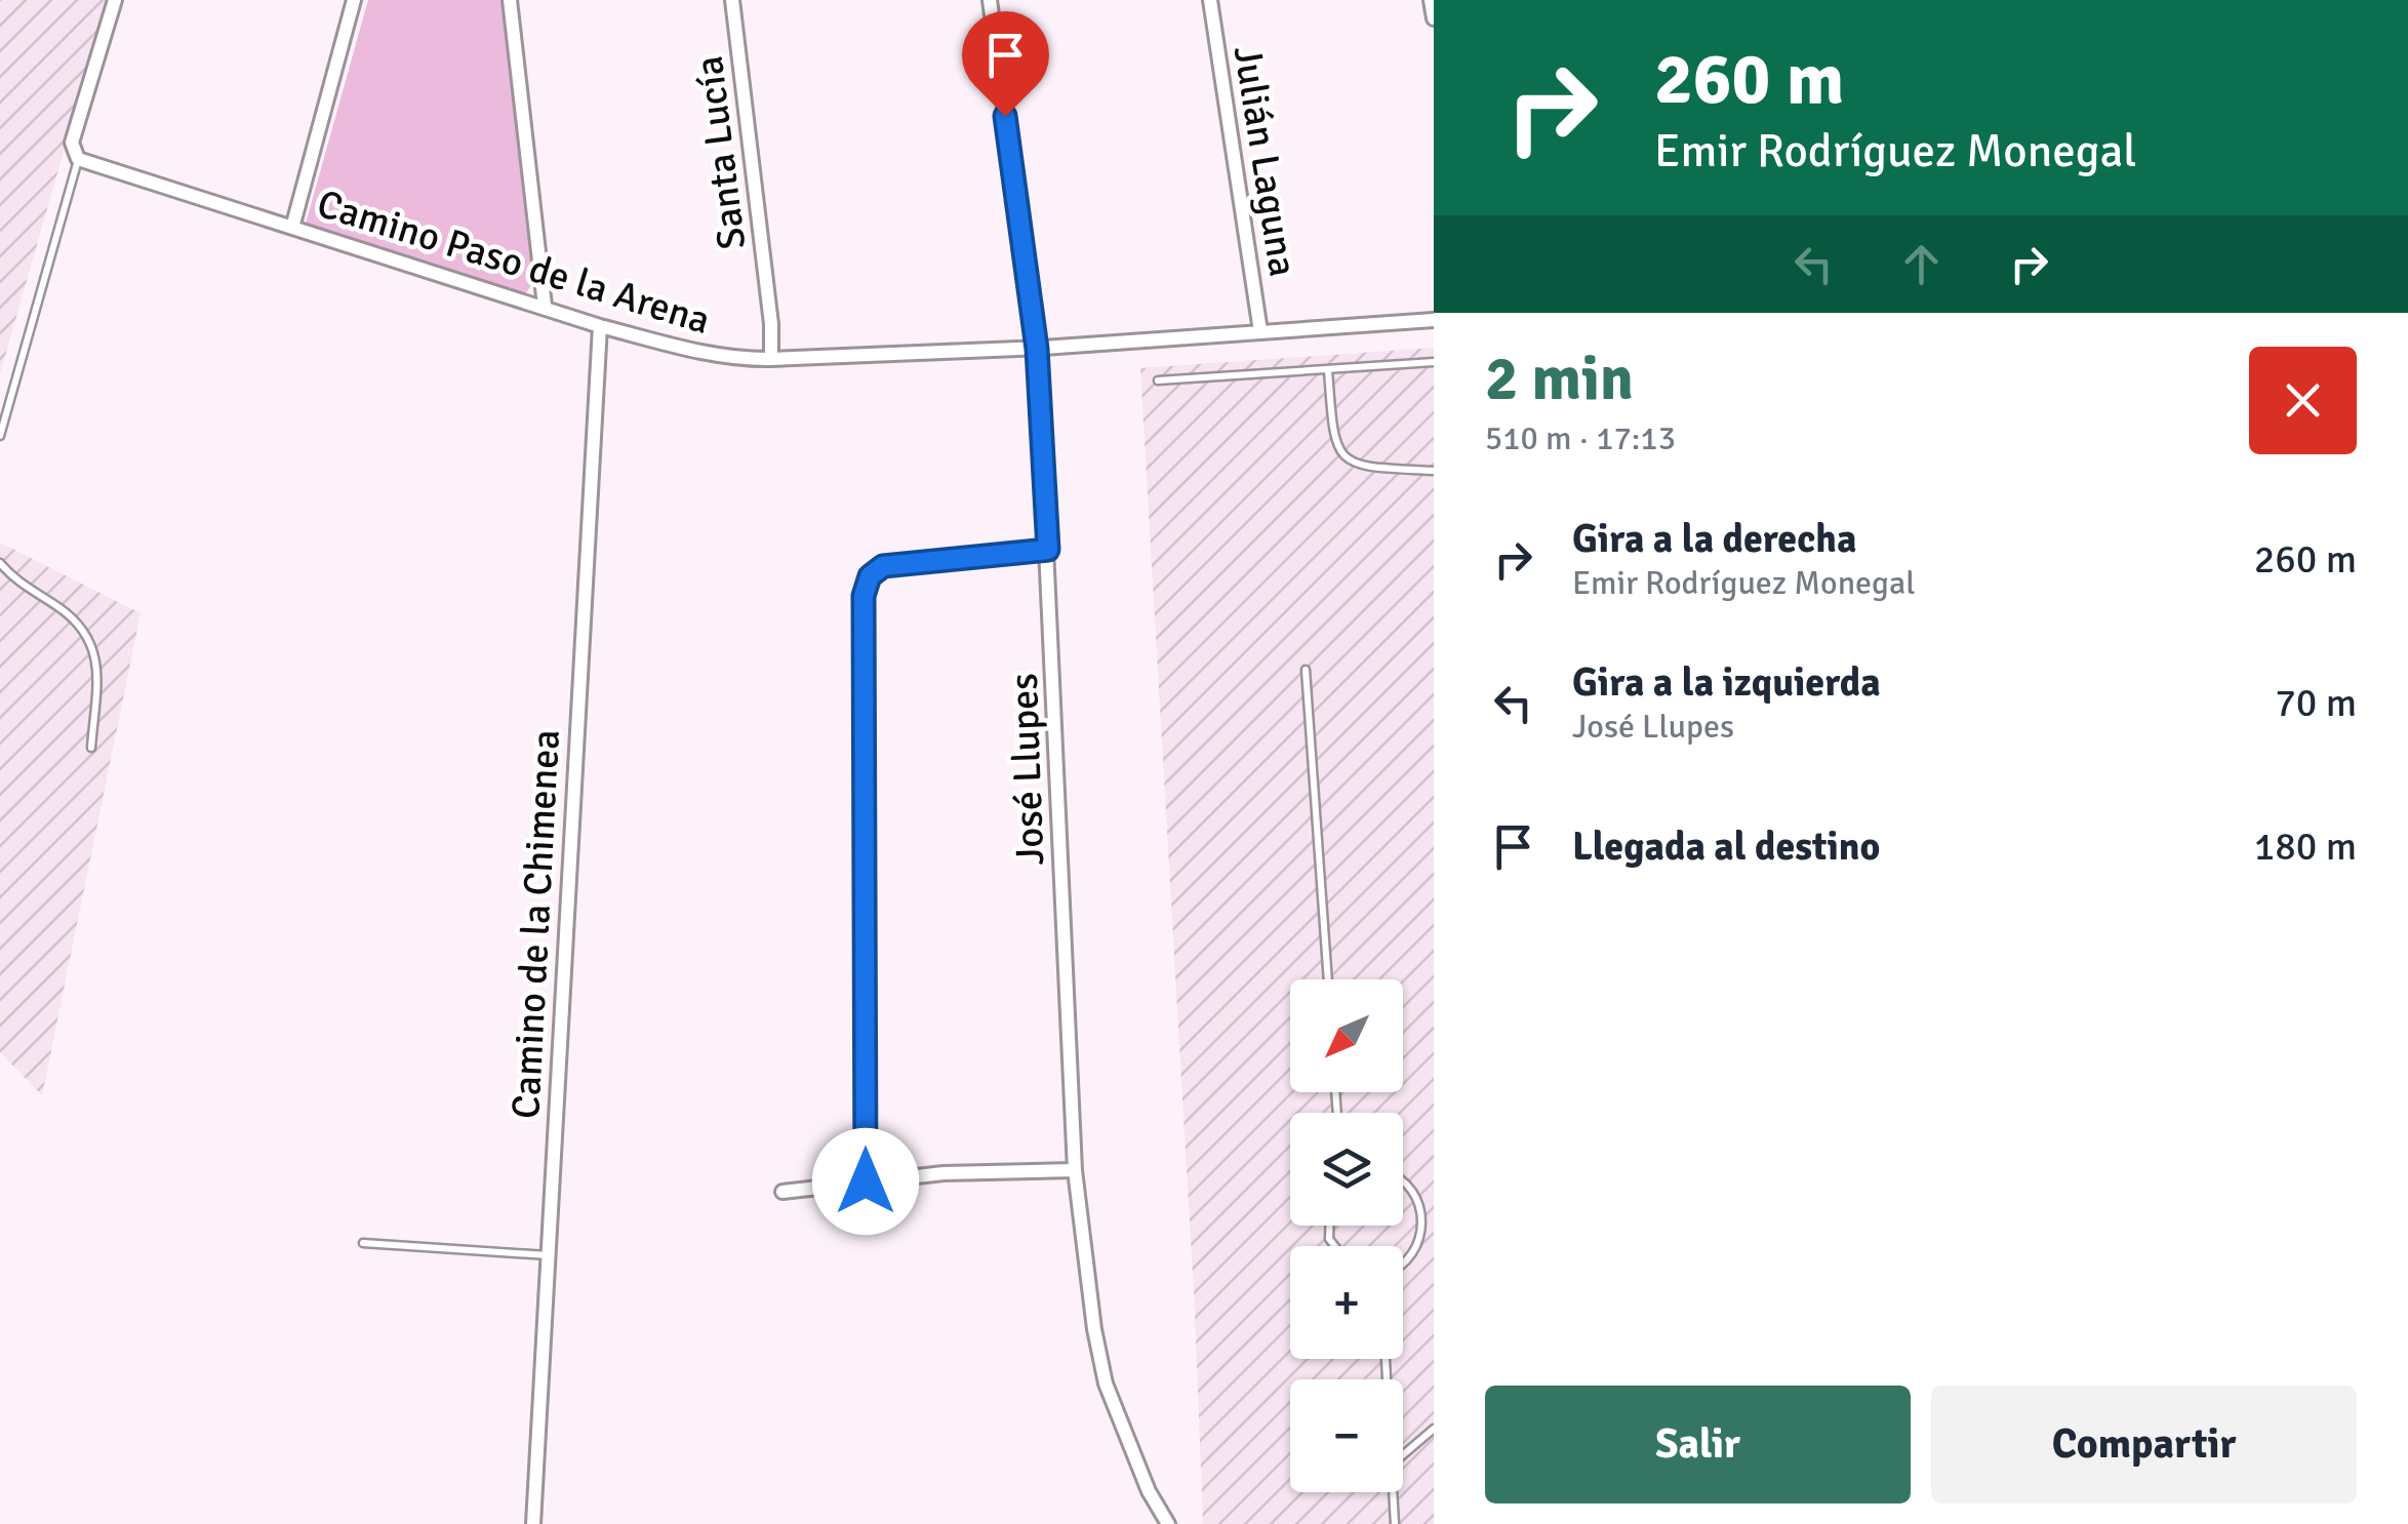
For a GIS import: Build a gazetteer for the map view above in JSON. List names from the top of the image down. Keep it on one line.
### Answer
{"streets":{"street":["Santa Lucía","Julián Laguna","Camino Paso de la Arena","José Llupes","Camino de la Chimenea"]},"crossings":[["Santa Lucía","Camino Paso de la Arena"],["Julián Laguna","Camino Paso de la Arena"],["Camino Paso de la Arena","José Llupes"],["Camino Paso de la Arena","Camino de la Chimenea"]],"north":"bottom left","page":{"turn":["260 m","Emir Rodríguez Monegal"],"heading":["2 min","510 m · 17:13"],"list":[{"name":"Gira a la derecha","note":"Emir Rodríguez Monegal","value":"260 m"},{"name":"Gira a la izquierda","note":"José Llupes","value":"70 m"},{"name":"Llegada al destino","value":"180 m"}],"map_buttons":["+","−"],"buttons":["Salir","Compartir"]}}
